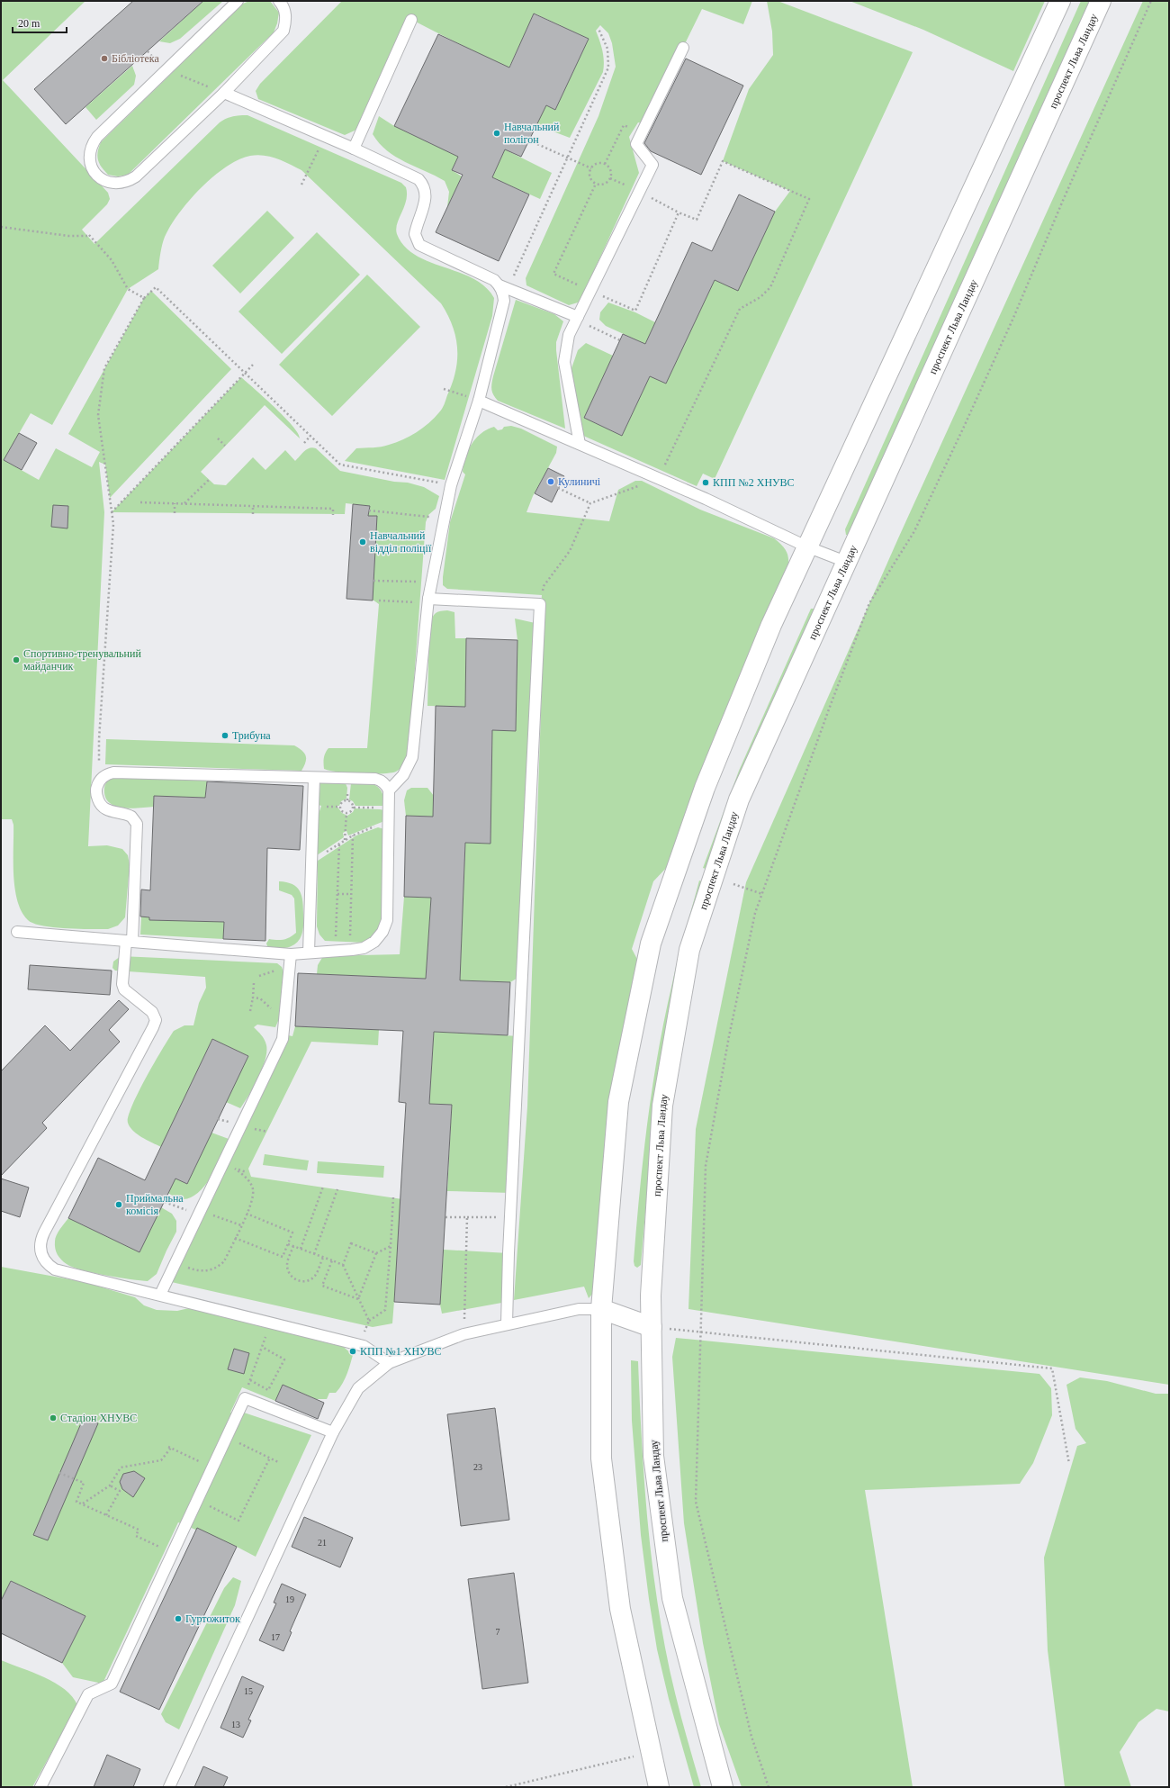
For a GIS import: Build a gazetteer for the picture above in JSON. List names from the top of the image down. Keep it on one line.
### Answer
{"streets":{"main road":["проспект Льва Ландау"]},"places":["Бібліотека","Навчальний полігон","Кулиничі","КПП №2 ХНУВС","Навчальний відділ поліції","Спортивно-тренувальний майданчик","Трибуна","Приймальна комісія","КПП №1 ХНУВС","Стадіон ХНУВС","Гуртожиток"],"house_numbers":["23","21","19","7","17","15","13"],"scale_bar":"20 m"}
